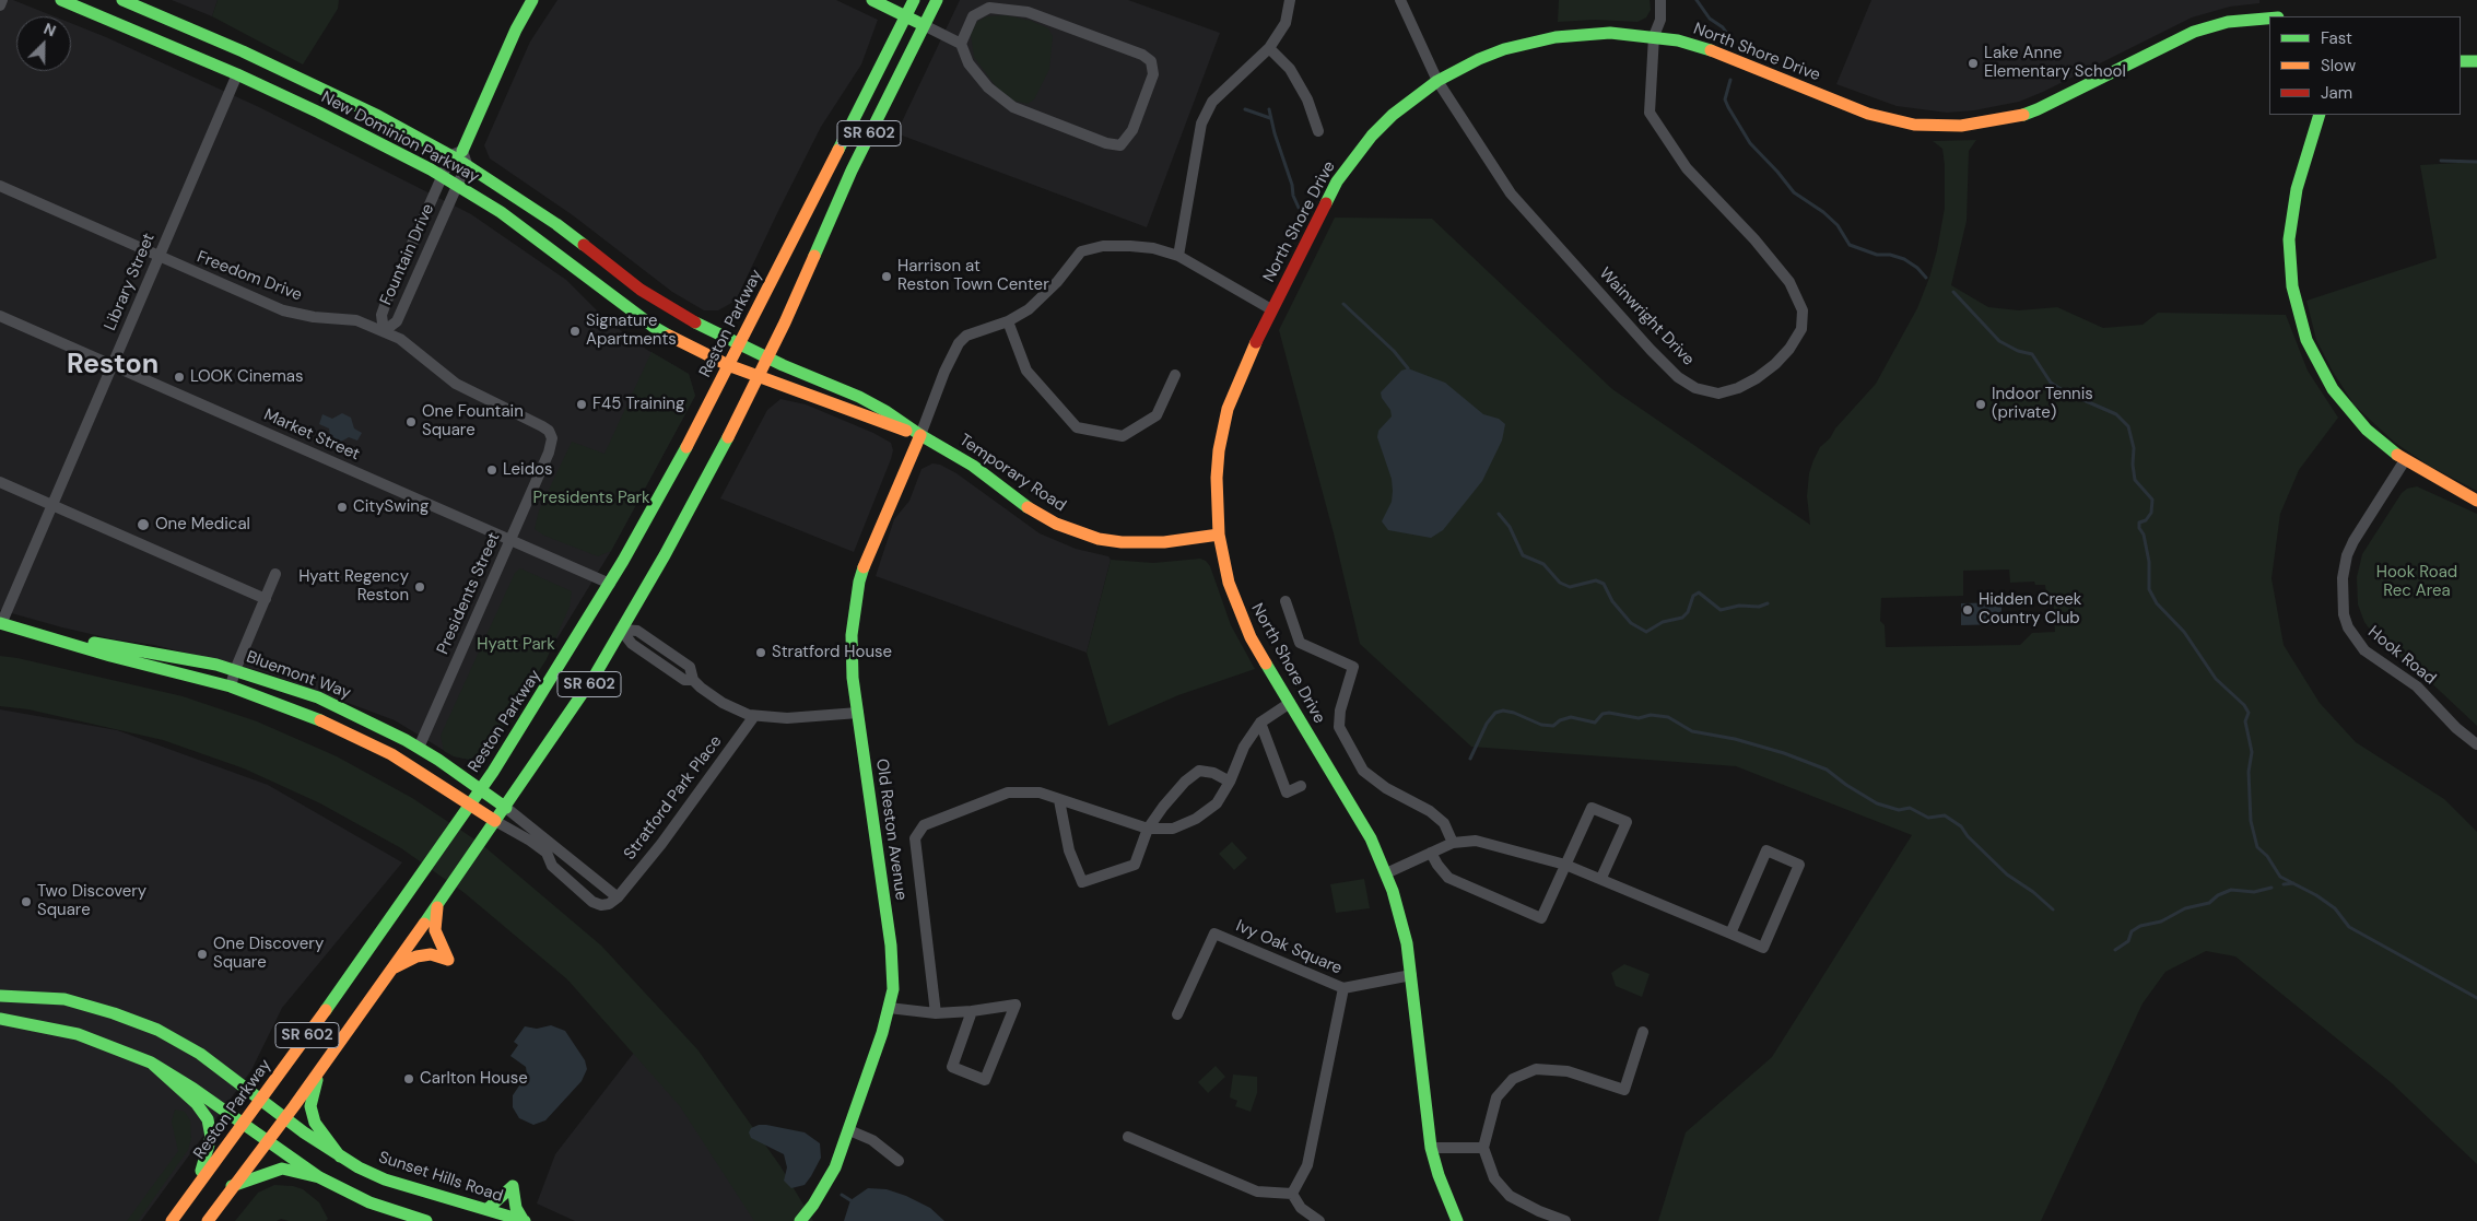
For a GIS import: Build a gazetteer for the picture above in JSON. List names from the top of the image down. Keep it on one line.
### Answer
{"streets":{"main road":["North Shore Drive","SR 602","New Dominion Parkway","Fountain Drive","Reston Parkway","Temporary Road","Bluemont Way","Old Reston Avenue","Sunset Hills Road"],"street":["Freedom Drive","Library Street","Wainwright Drive","Market Street","Presidents Street","Hook Road","Stratford Park Place","Ivy Oak Square"]},"crossings":[["North Shore Drive","Wainwright Drive"],["North Shore Drive","Temporary Road"],["North Shore Drive","Ivy Oak Square"],["SR 602","New Dominion Parkway"],["SR 602","Temporary Road"],["SR 602","Bluemont Way"],["SR 602","Sunset Hills Road"],["New Dominion Parkway","Fountain Drive"],["New Dominion Parkway","Library Street"],["New Dominion Parkway","Reston Parkway"],["New Dominion Parkway","Temporary Road"],["Fountain Drive","Freedom Drive"],["Freedom Drive","Library Street"],["Freedom Drive","Presidents Street"],["Library Street","Market Street"],["Library Street","Bluemont Way"],["Reston Parkway","Market Street"],["Reston Parkway","Bluemont Way"],["Reston Parkway","Sunset Hills Road"],["Market Street","Presidents Street"],["Temporary Road","Old Reston Avenue"],["Presidents Street","Bluemont Way"]],"districts":["Reston"],"parks":["Presidents Park","Hook Road Rec Area","Hyatt Park"],"places":["Lake Anne Elementary School","Harrison at Reston Town Center","Signature Apartments","LOOK Cinemas","F45 Training","Indoor Tennis (private)","One Fountain Square","Leidos","CitySwing","One Medical","Hyatt Regency Reston","Hidden Creek Country Club","Stratford House","Two Discovery Square","One Discovery Square","Carlton House"],"legend":["Fast","Slow","Jam"],"north":"top right"}
